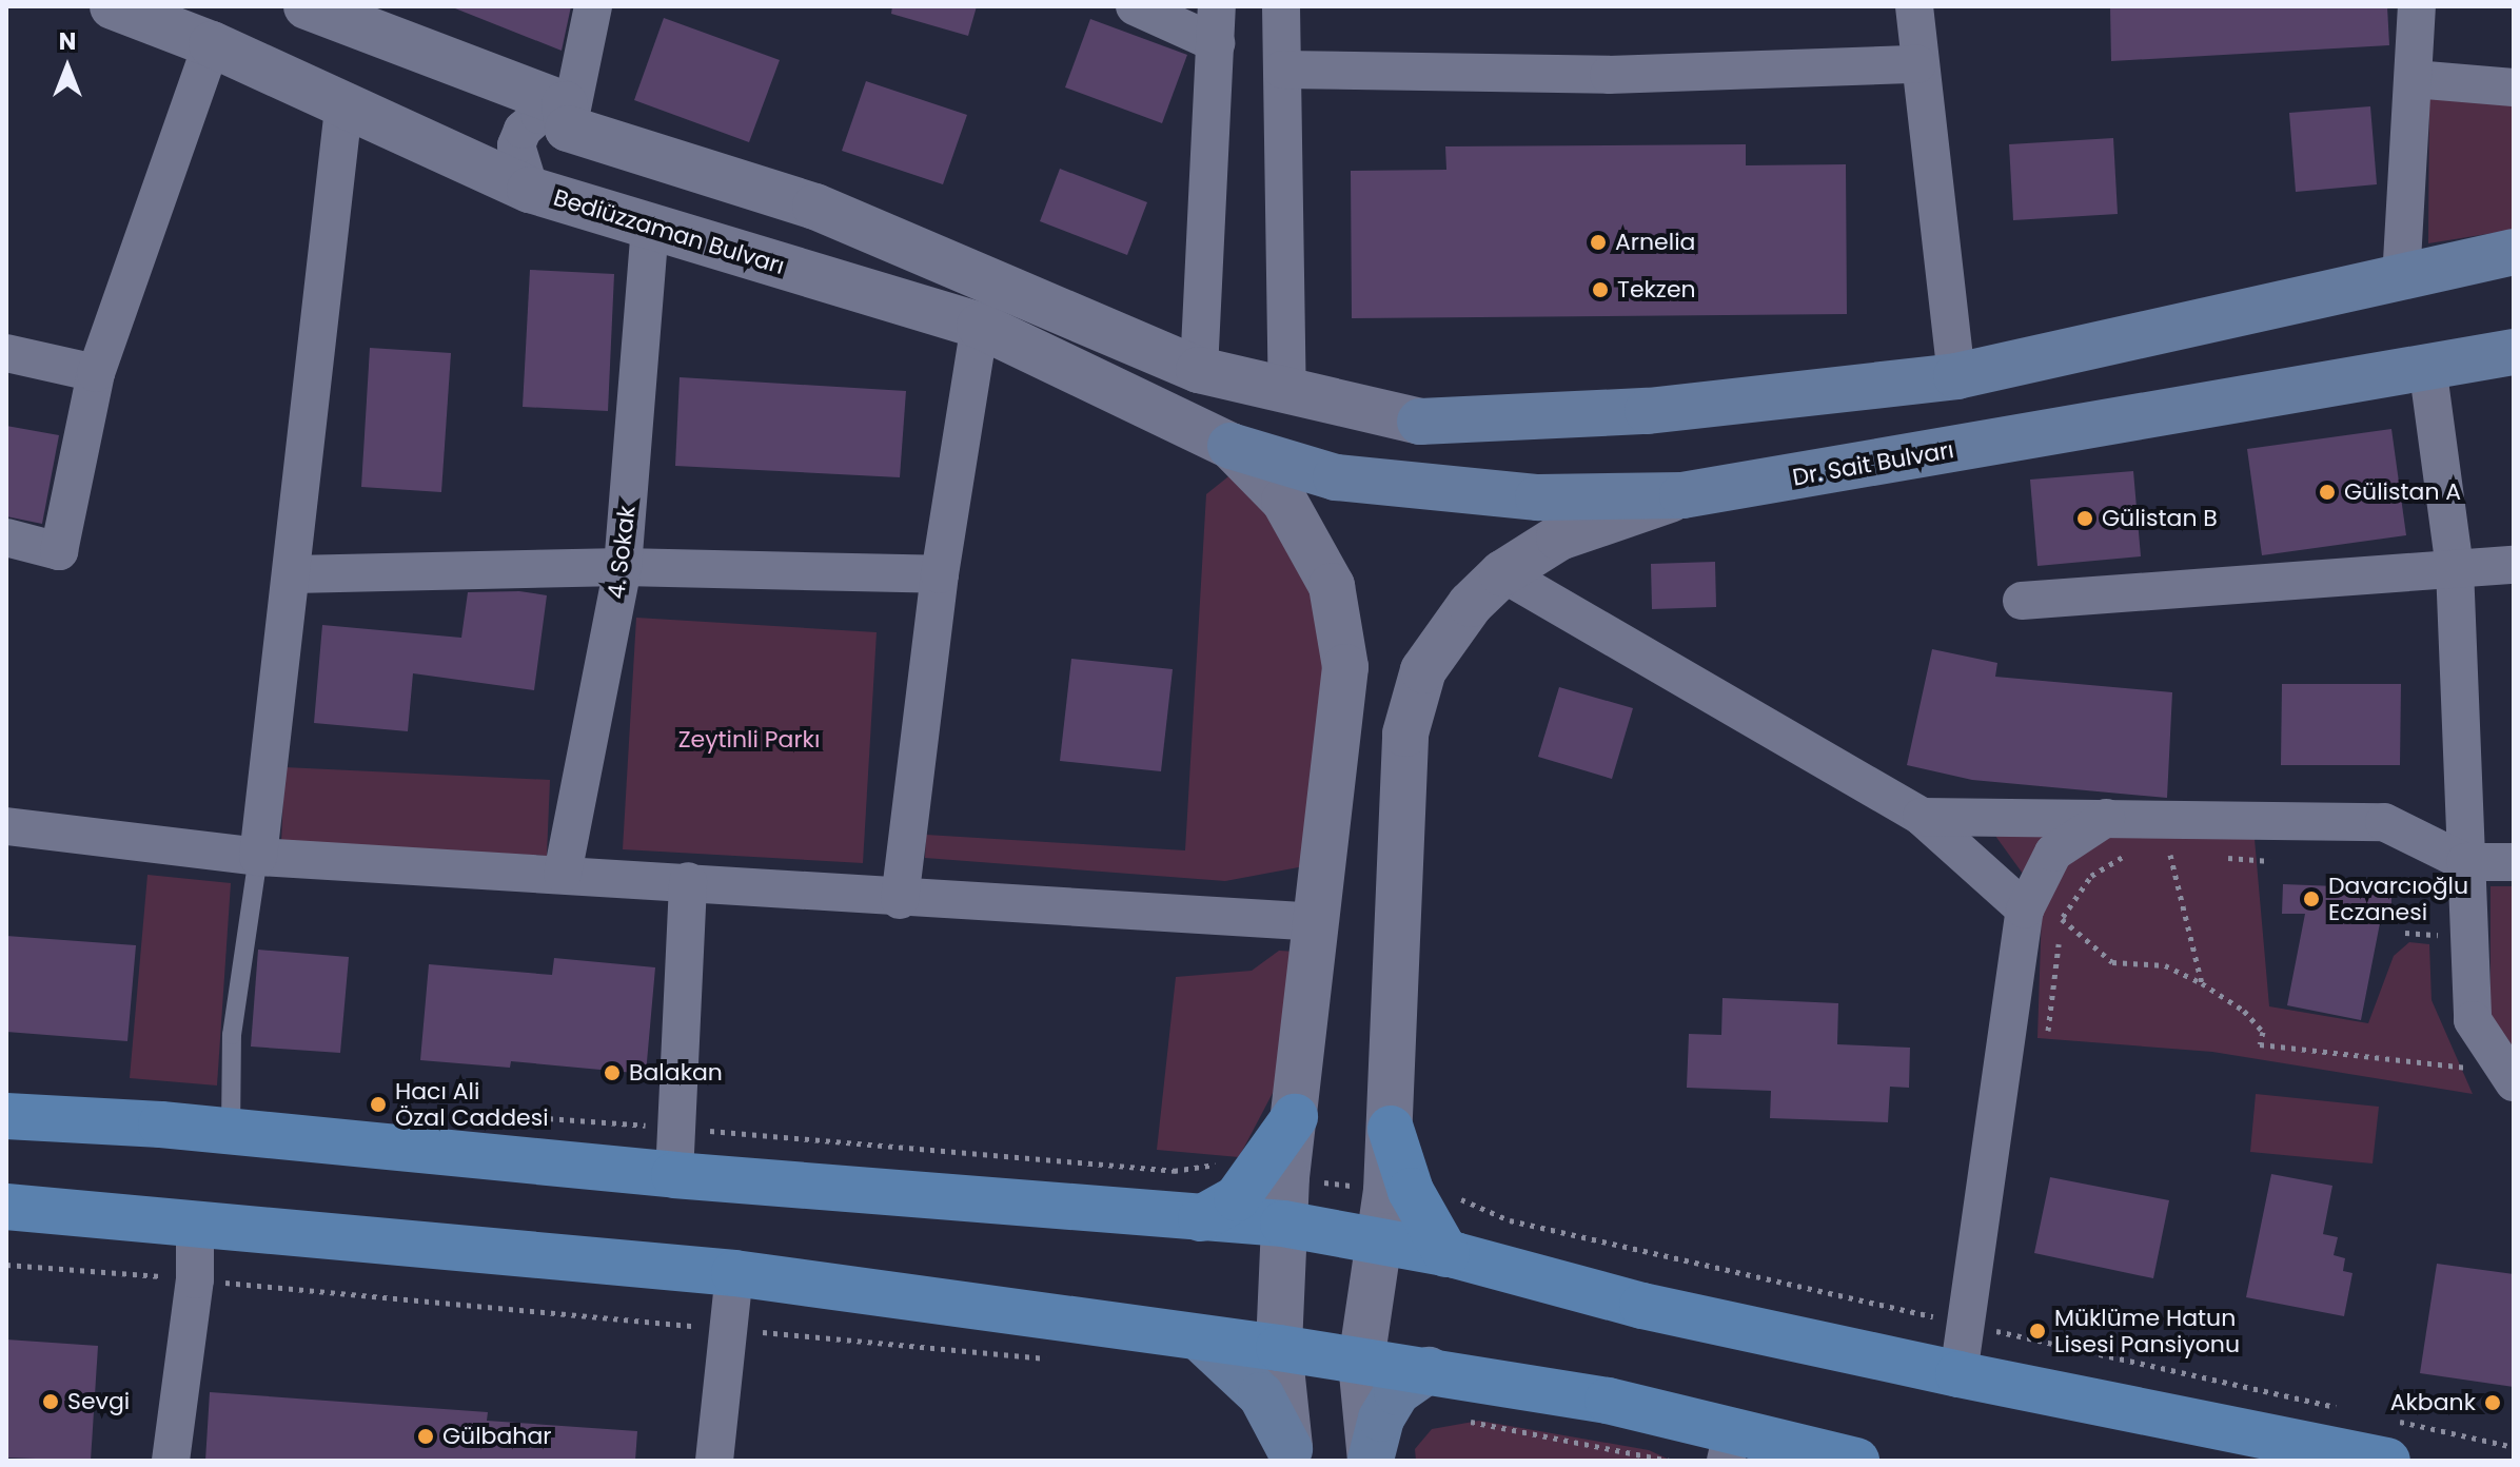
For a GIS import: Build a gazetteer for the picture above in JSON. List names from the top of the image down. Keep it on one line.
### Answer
{"streets":{"main road":["Dr. Sait Bulvarı"],"street":["Bediüzzaman Bulvarı","4. Sokak"]},"crossings":[["Bediüzzaman Bulvarı","Dr. Sait Bulvarı"],["Bediüzzaman Bulvarı","4. Sokak"]],"parks":["Zeytinli Parkı"],"places":["Arnelia","Tekzen","Gülistan A","Gülistan B","Davarcıoğlu Eczanesi","Balakan","Hacı Ali Özal Caddesi","Müklüme Hatun Lisesi Pansiyonu","Sevgi","Akbank","Gülbahar"],"north":"top"}
